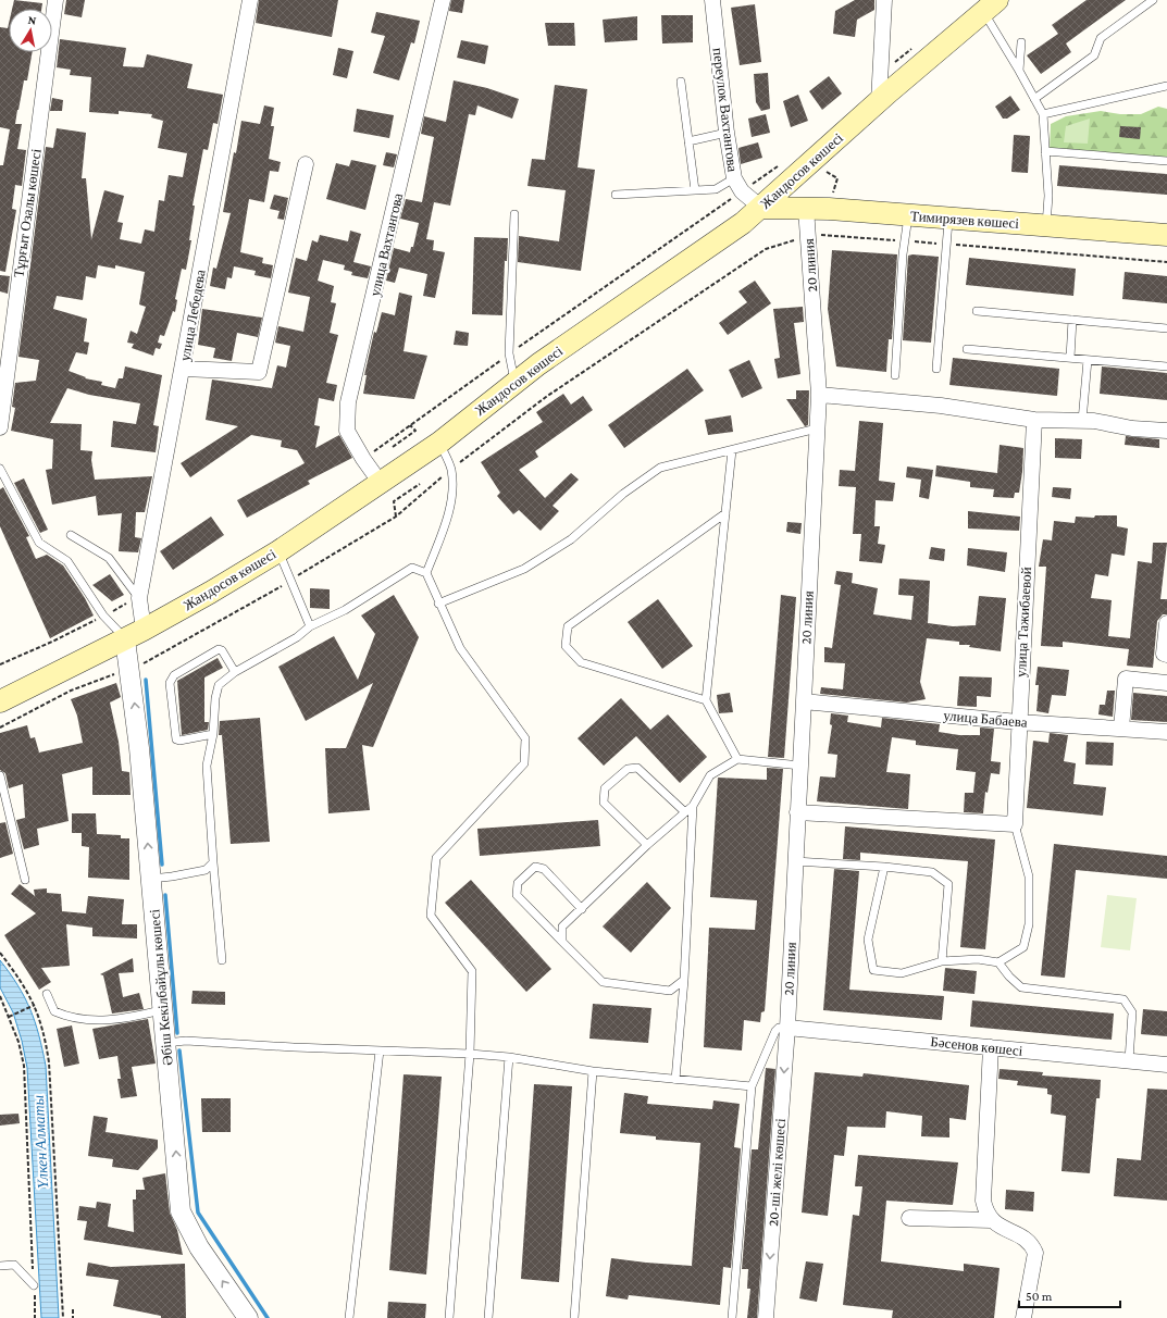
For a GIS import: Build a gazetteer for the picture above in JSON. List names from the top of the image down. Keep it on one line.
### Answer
{"streets":{"main road":["Жандосов көшесі","Тимирязев көшесі"],"street":["переулок Вахтангова","Тұрғыт Озалы көшесі","улица Вахтангова","20 линия","улица Лебедева","улица Тажибаевой","улица Бабаева","Әбіш Кекілбайұлы көшесі","Бәсенов көшесі","20-ші желі көшесі"]},"crossings":[["переулок Вахтангова","Жандосов көшесі"],["переулок Вахтангова","Тимирязев көшесі"],["Жандосов көшесі","Тимирязев көшесі"],["Жандосов көшесі","улица Вахтангова"],["Жандосов көшесі","улица Лебедева"],["Жандосов көшесі","Әбіш Кекілбайұлы көшесі"],["Тимирязев көшесі","20 линия"],["20 линия","улица Бабаева"],["20 линия","Бәсенов көшесі"],["20 линия","20-ші желі көшесі"],["улица Лебедева","Әбіш Кекілбайұлы көшесі"],["улица Тажибаевой","улица Бабаева"],["Бәсенов көшесі","20-ші желі көшесі"]],"one_way":["Әбіш Кекілбайұлы көшесі","20-ші желі көшесі"],"water":["Үлкен Алматы"],"scale_bar":"50 m","north":"top"}
